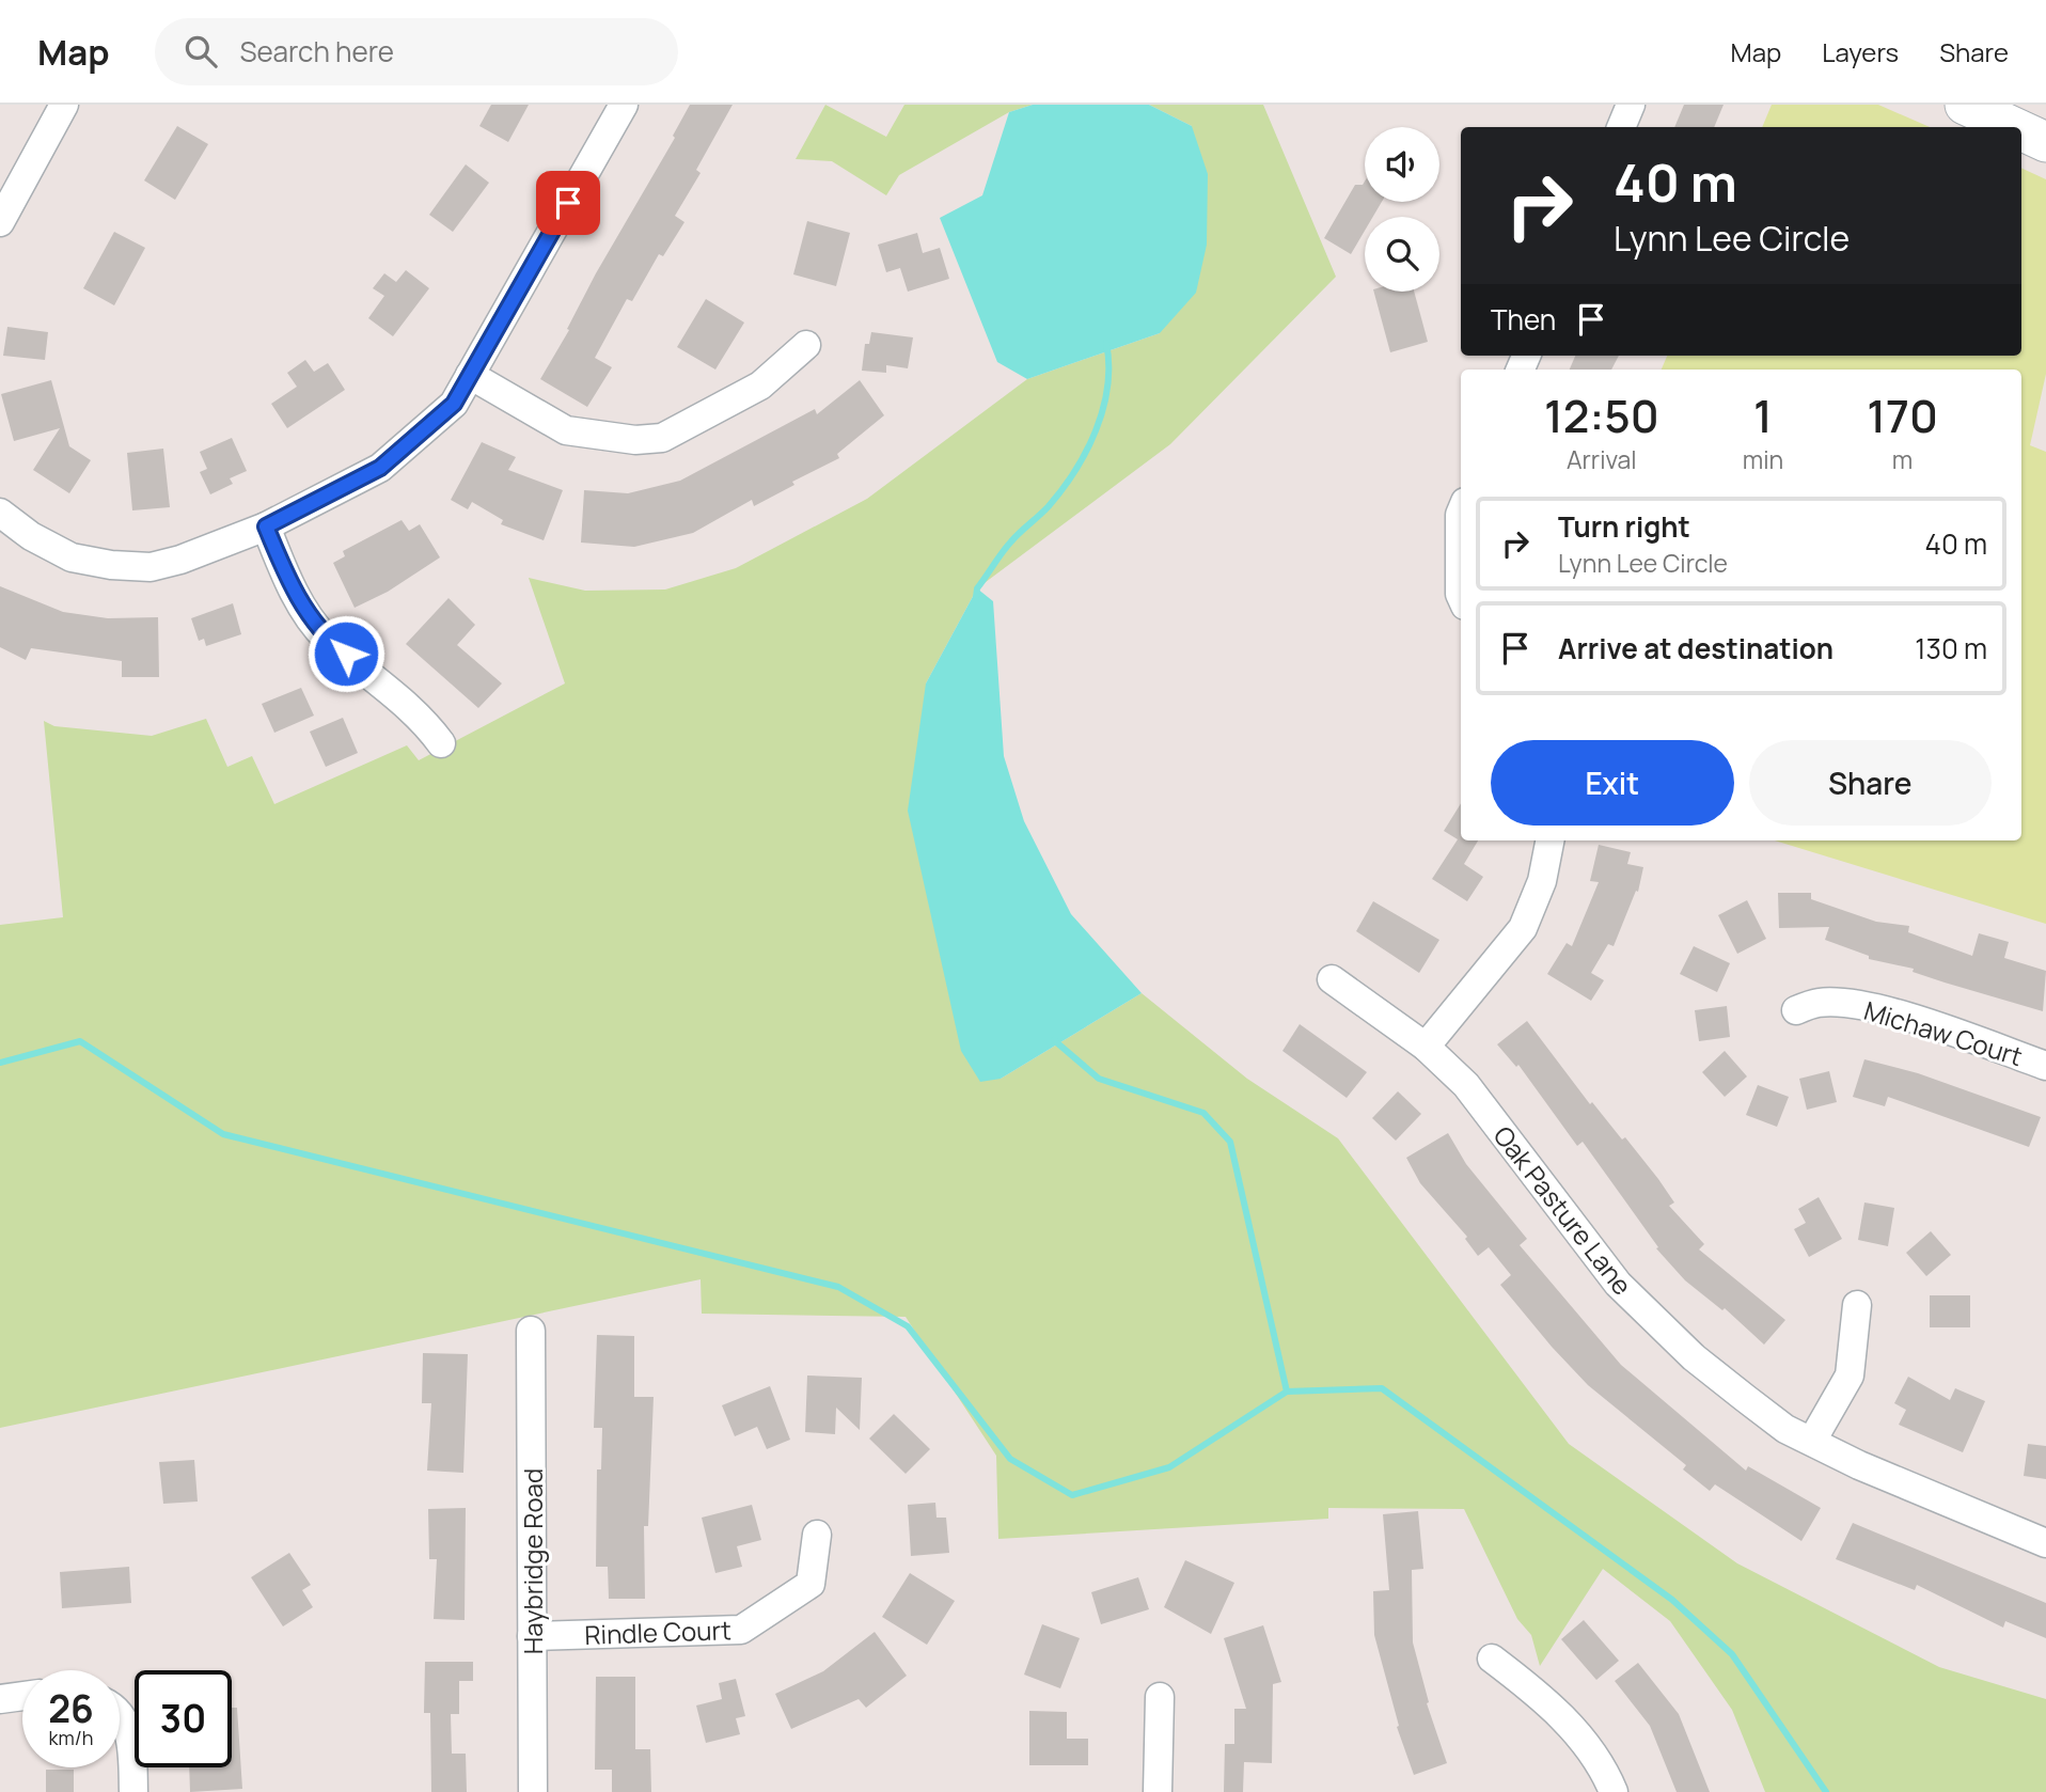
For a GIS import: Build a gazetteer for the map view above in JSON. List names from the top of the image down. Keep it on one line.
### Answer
{"streets":{"street":["Michaw Court","Oak Pasture Lane","Haybridge Road","Rindle Court"]},"crossings":[["Haybridge Road","Rindle Court"]],"page":{"header":"Map","search":"Search here","nav":["Map","Layers","Share"],"turn":["40 m","Lynn Lee Circle"],"then":"Then","eta":["12:50","Arrival","1","min","170","m"],"list":[{"name":"Turn right","note":"Lynn Lee Circle","value":"40 m"},{"name":"Arrive at destination","value":"130 m"}],"buttons":["Exit","Share"],"speed":"26 km/h","limit":"30"}}
